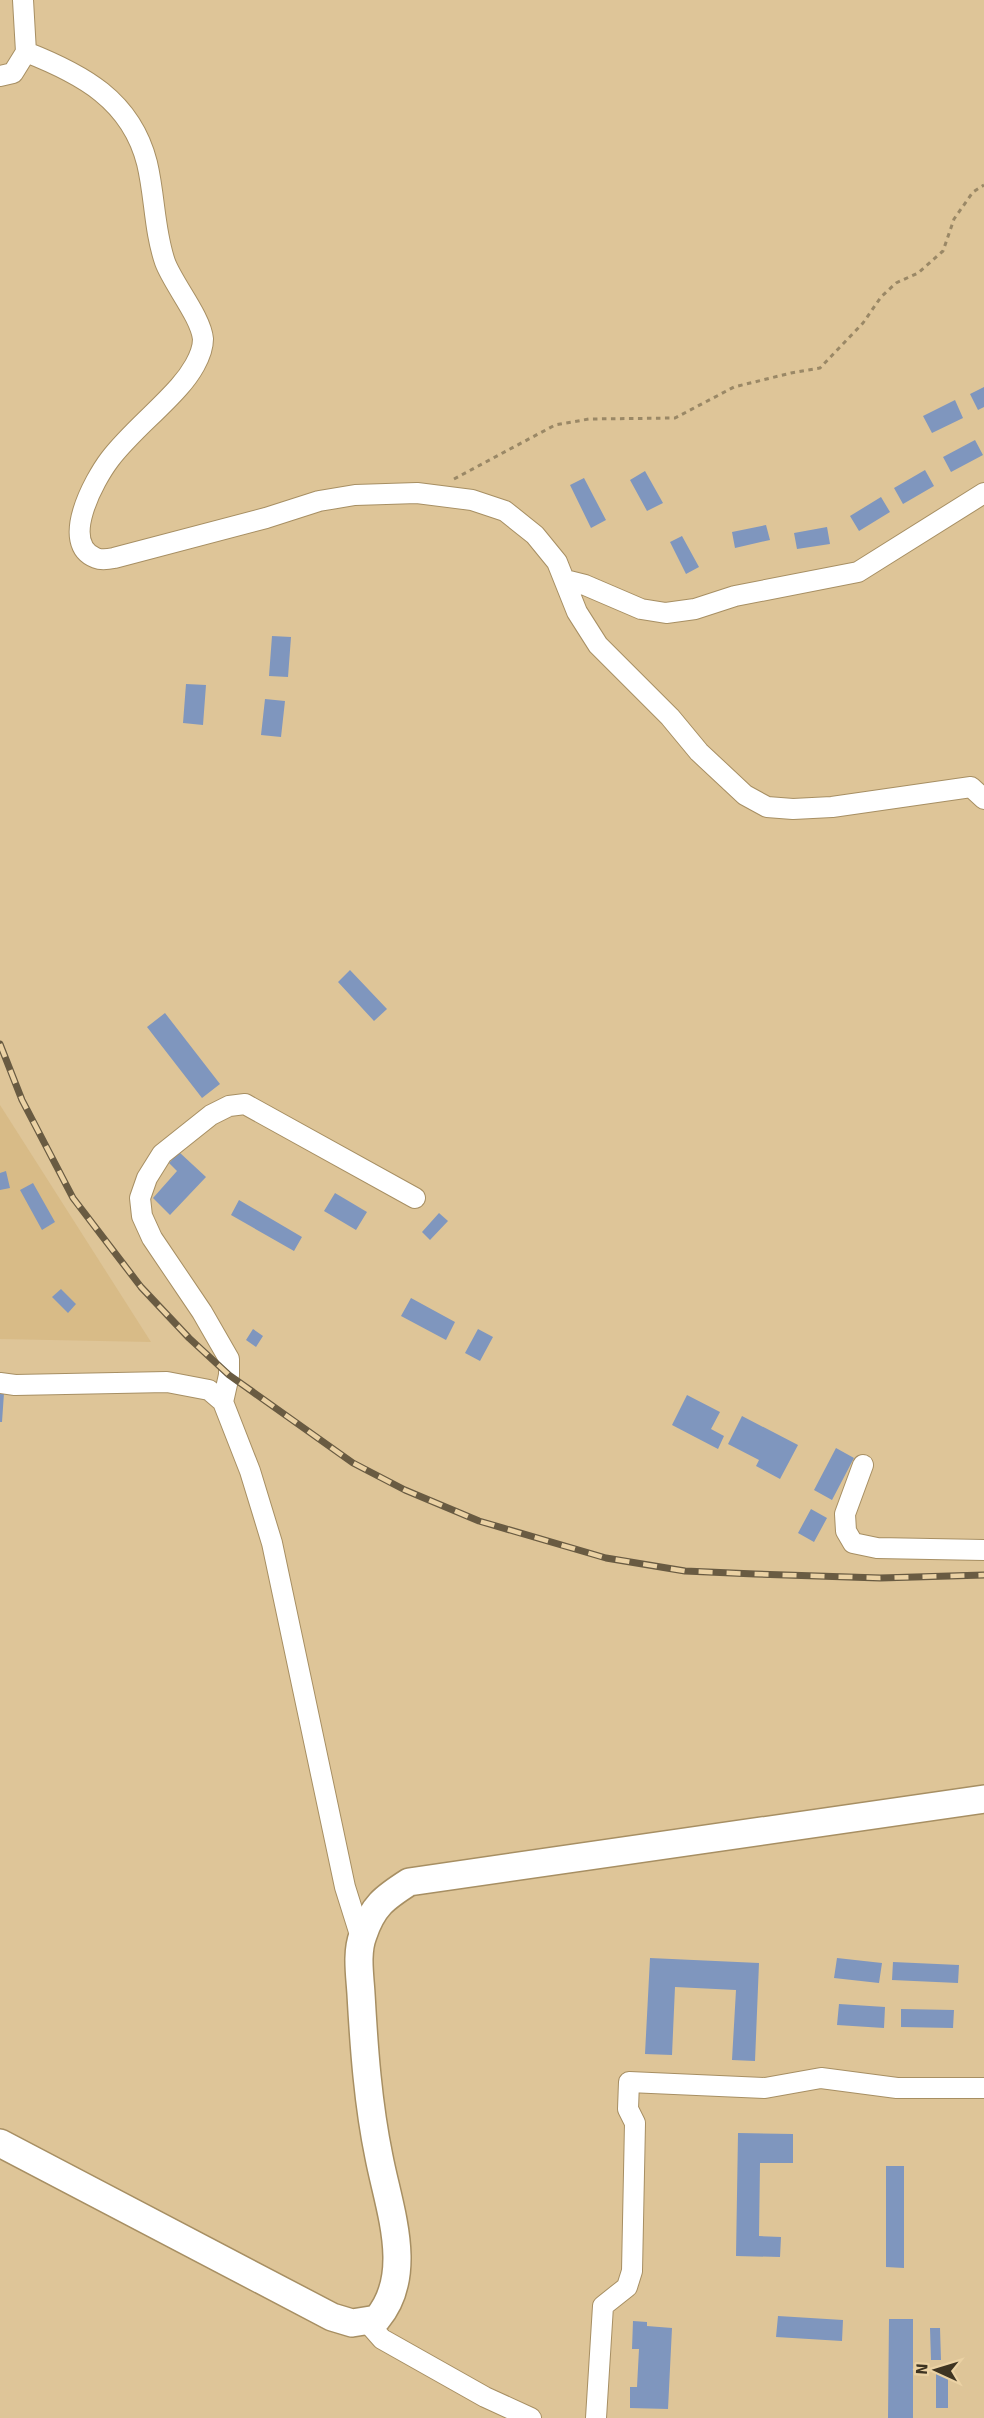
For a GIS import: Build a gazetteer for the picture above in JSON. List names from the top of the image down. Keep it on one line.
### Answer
{"north":"left"}
